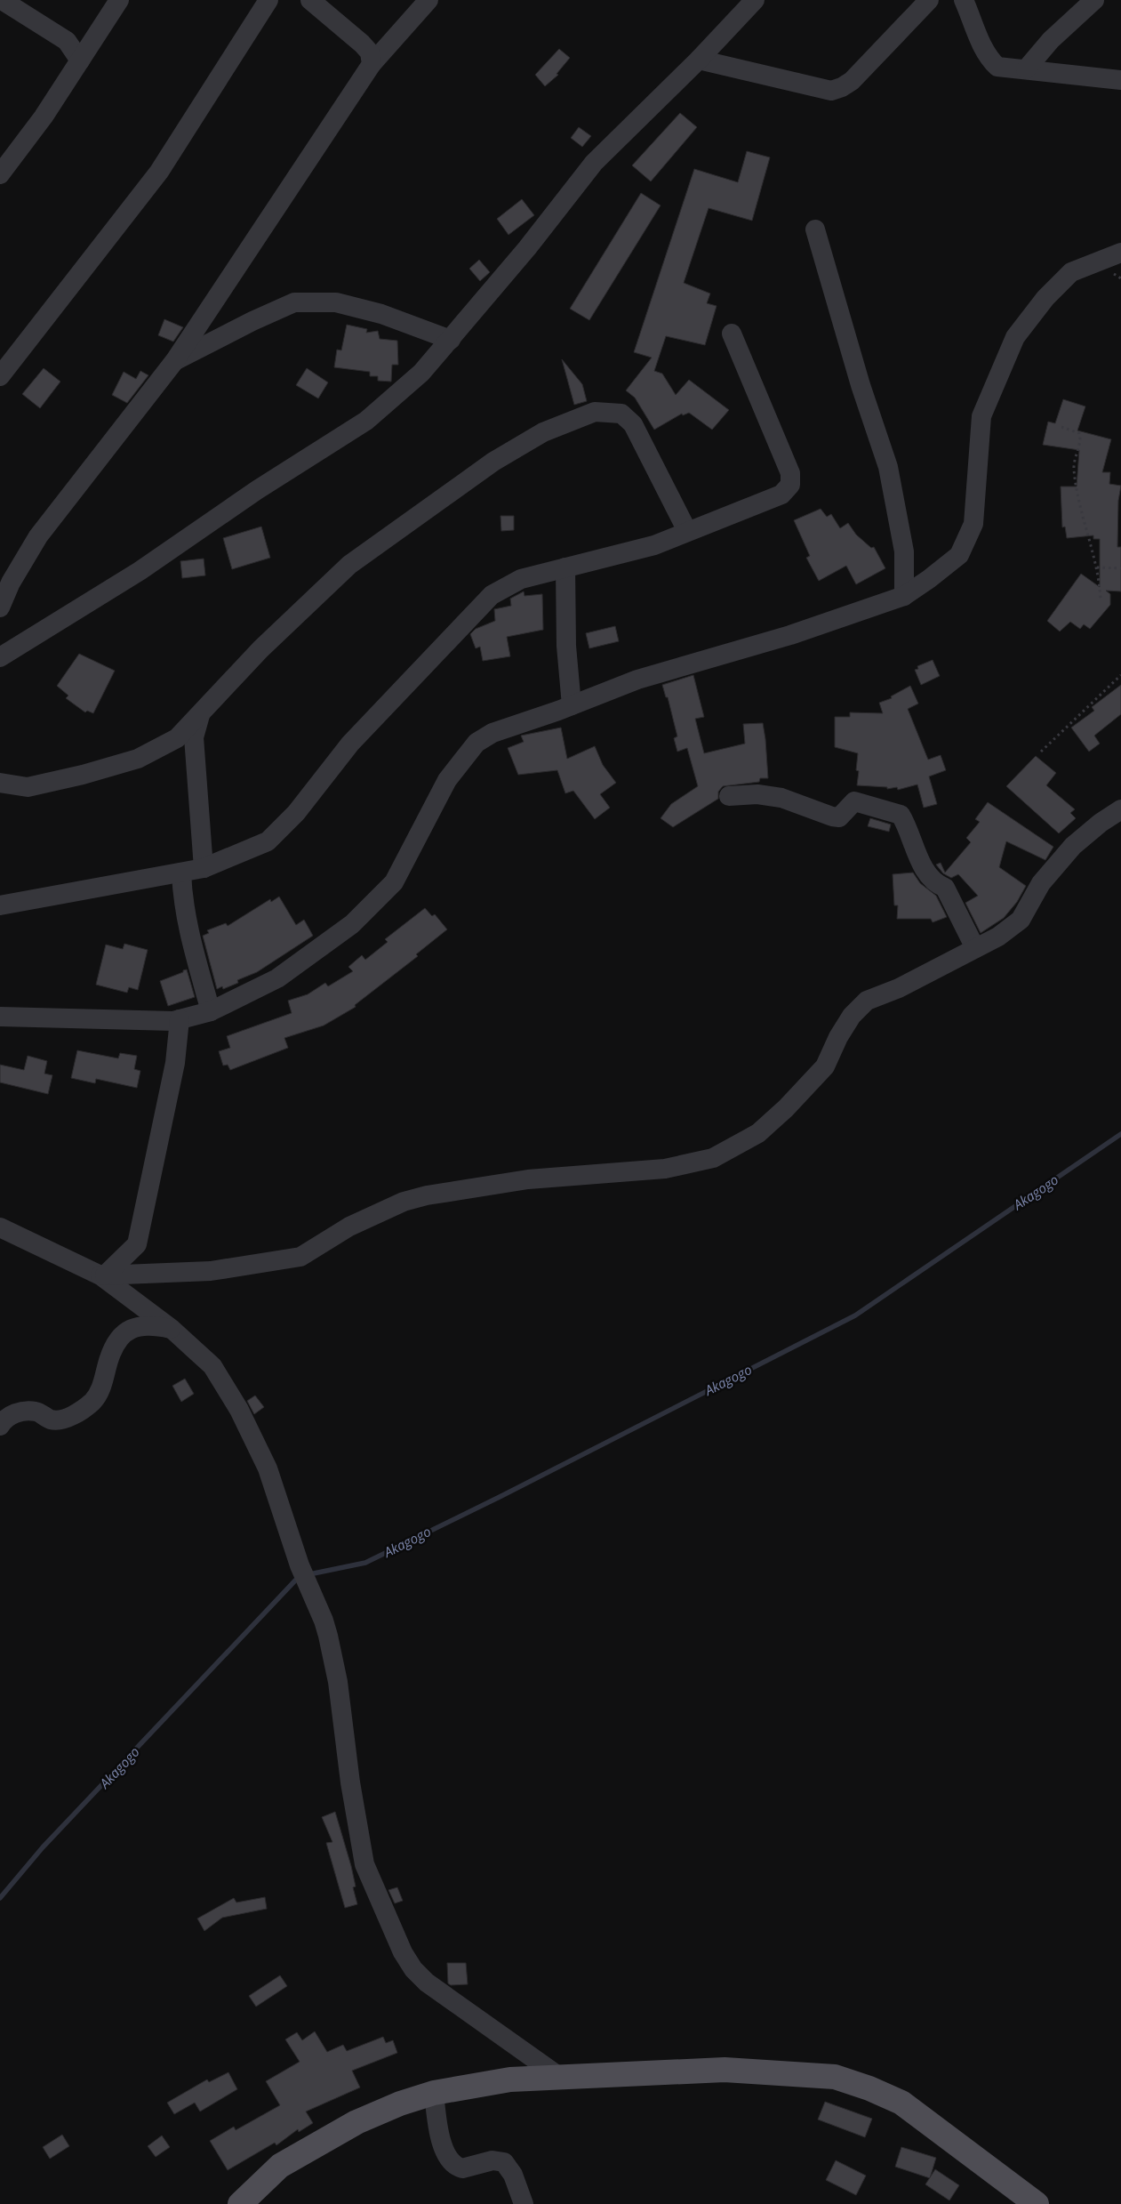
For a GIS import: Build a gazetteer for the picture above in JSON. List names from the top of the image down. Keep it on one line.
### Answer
{"water":["Akagogo"]}
